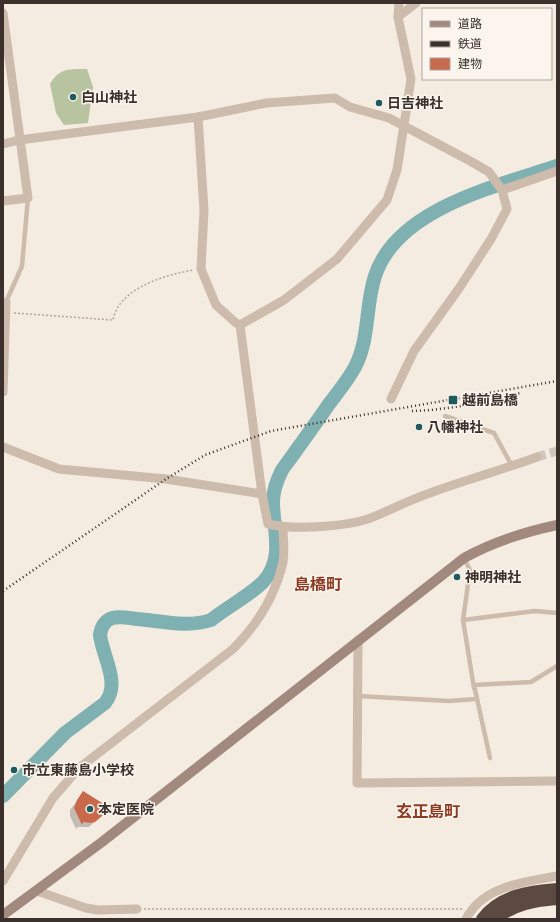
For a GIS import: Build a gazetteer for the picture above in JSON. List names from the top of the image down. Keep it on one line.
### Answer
{"districts":["島橋町","玄正島町"],"places":{"other":["白山神社","日吉神社","八幡神社","神明神社","市立東藤島小学校","本定医院"],"transit":["越前島橋"]},"legend":["道路","鉄道","建物"]}
